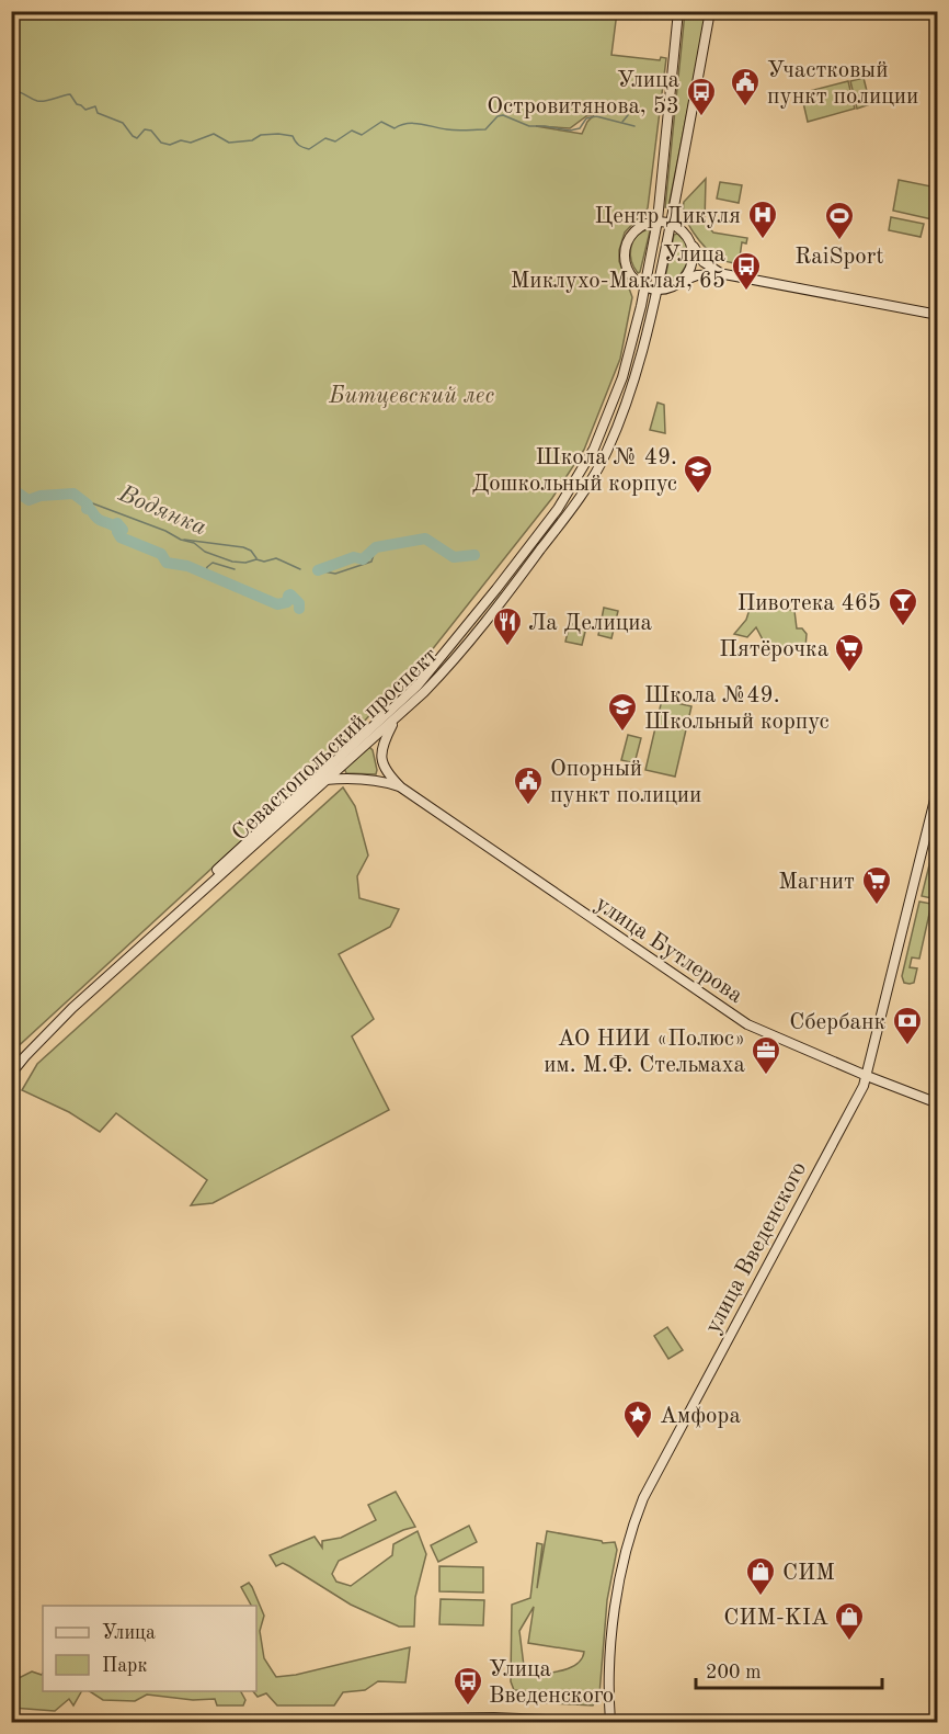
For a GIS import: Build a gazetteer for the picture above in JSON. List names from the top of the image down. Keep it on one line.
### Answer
{"streets":{"main road":["Севастопольский проспект","улица Бутлерова","улица Введенского"]},"crossings":[["Севастопольский проспект","улица Бутлерова"],["улица Бутлерова","улица Введенского"]],"water":["Водянка"],"parks":["Битцевский лес"],"places":{"public building":["Участковый пункт полиции","Опорный пункт полиции"],"bus stop":["Улица Островитянова, 53","Улица Миклухо-Маклая, 65","Улица Введенского"],"hospital":["Центр Дикуля"],"sports":["RaiSport"],"school or university":["Школа № 49. Дошкольный корпус","Школа №49. Школьный корпус"],"bar":["Пивотека 465"],"restaurant":["Ла Делициа"],"supermarket":["Пятёрочка","Магнит"],"bank":["Сбербанк"],"office":["АО НИИ «Полюс» им. М.Ф. Стельмаха"],"place":["Амфора"],"shop":["СИМ","СИМ-KIA"]},"legend":["Улица","Парк"],"scale_bar":"200 m"}
